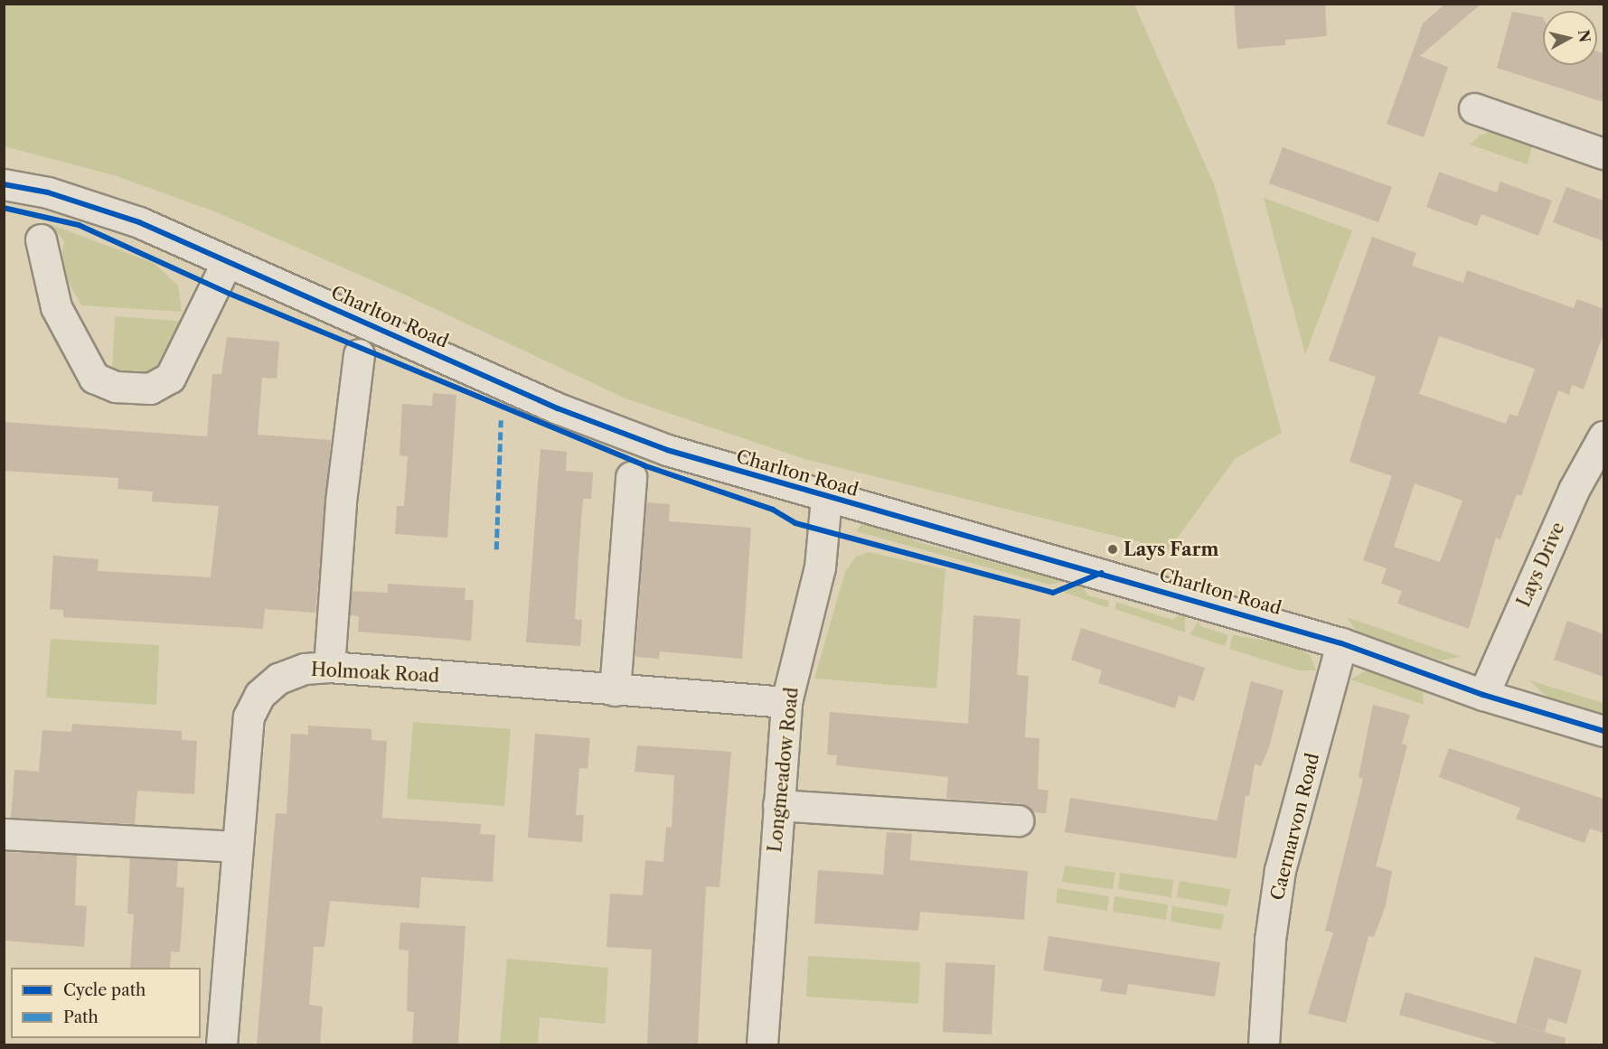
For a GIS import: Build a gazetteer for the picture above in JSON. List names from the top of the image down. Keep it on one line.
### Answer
{"streets":{"street":["Charlton Road","Lays Drive","Holmoak Road","Longmeadow Road","Caernarvon Road"]},"crossings":[["Charlton Road","Lays Drive"],["Charlton Road","Longmeadow Road"],["Charlton Road","Caernarvon Road"],["Holmoak Road","Longmeadow Road"]],"places":["Lays Farm"],"legend":["Cycle path","Path"],"north":"right"}
